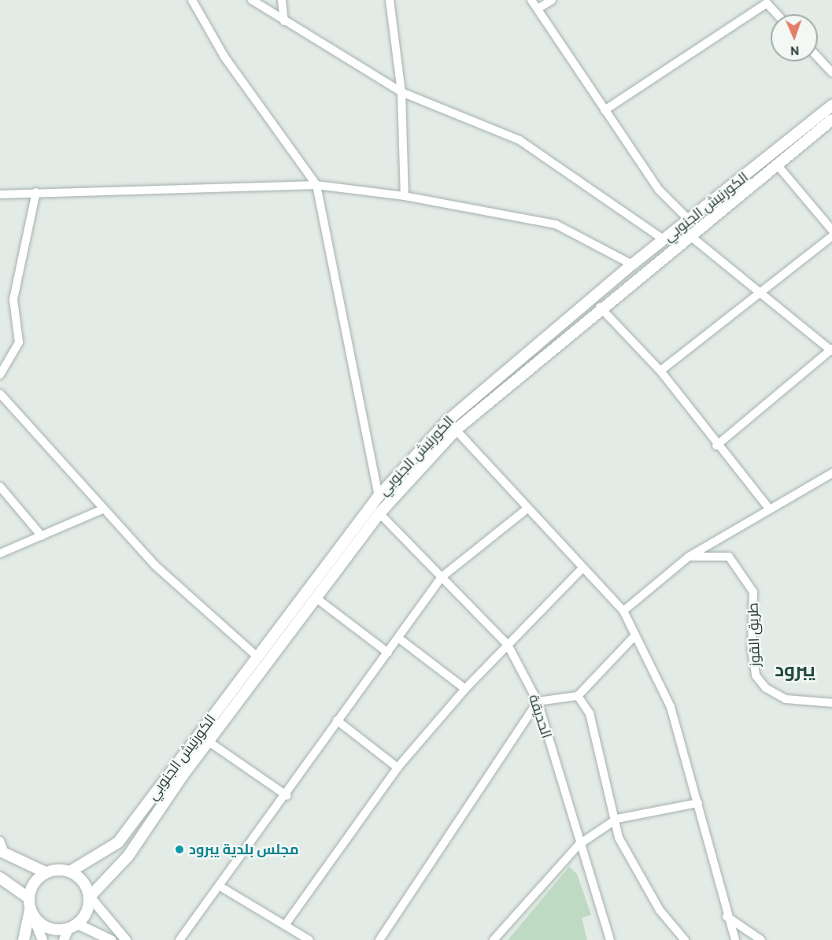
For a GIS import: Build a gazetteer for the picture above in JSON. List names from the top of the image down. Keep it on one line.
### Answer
{"streets":{"main road":["الكورنيش الجنوبي"],"street":["طريق القوز","الحديقة"]},"crossings":[["الكورنيش الجنوبي","الحديقة"]],"districts":["يبرود"],"places":["مجلس بلدية يبرود"],"north":"bottom"}
